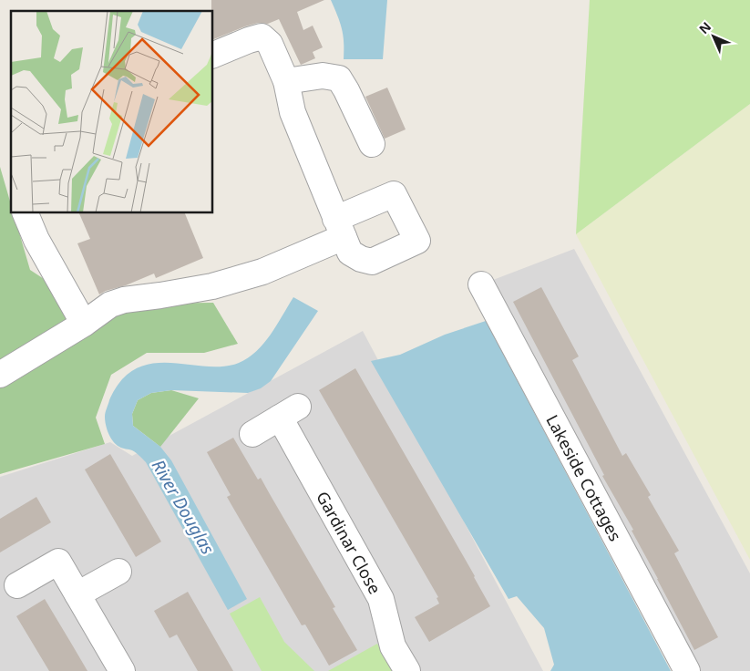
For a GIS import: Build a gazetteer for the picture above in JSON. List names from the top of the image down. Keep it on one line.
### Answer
{"streets":{"street":["Lakeside Cottages","Gardinar Close"]},"water":["River Douglas"],"north":"top left"}
